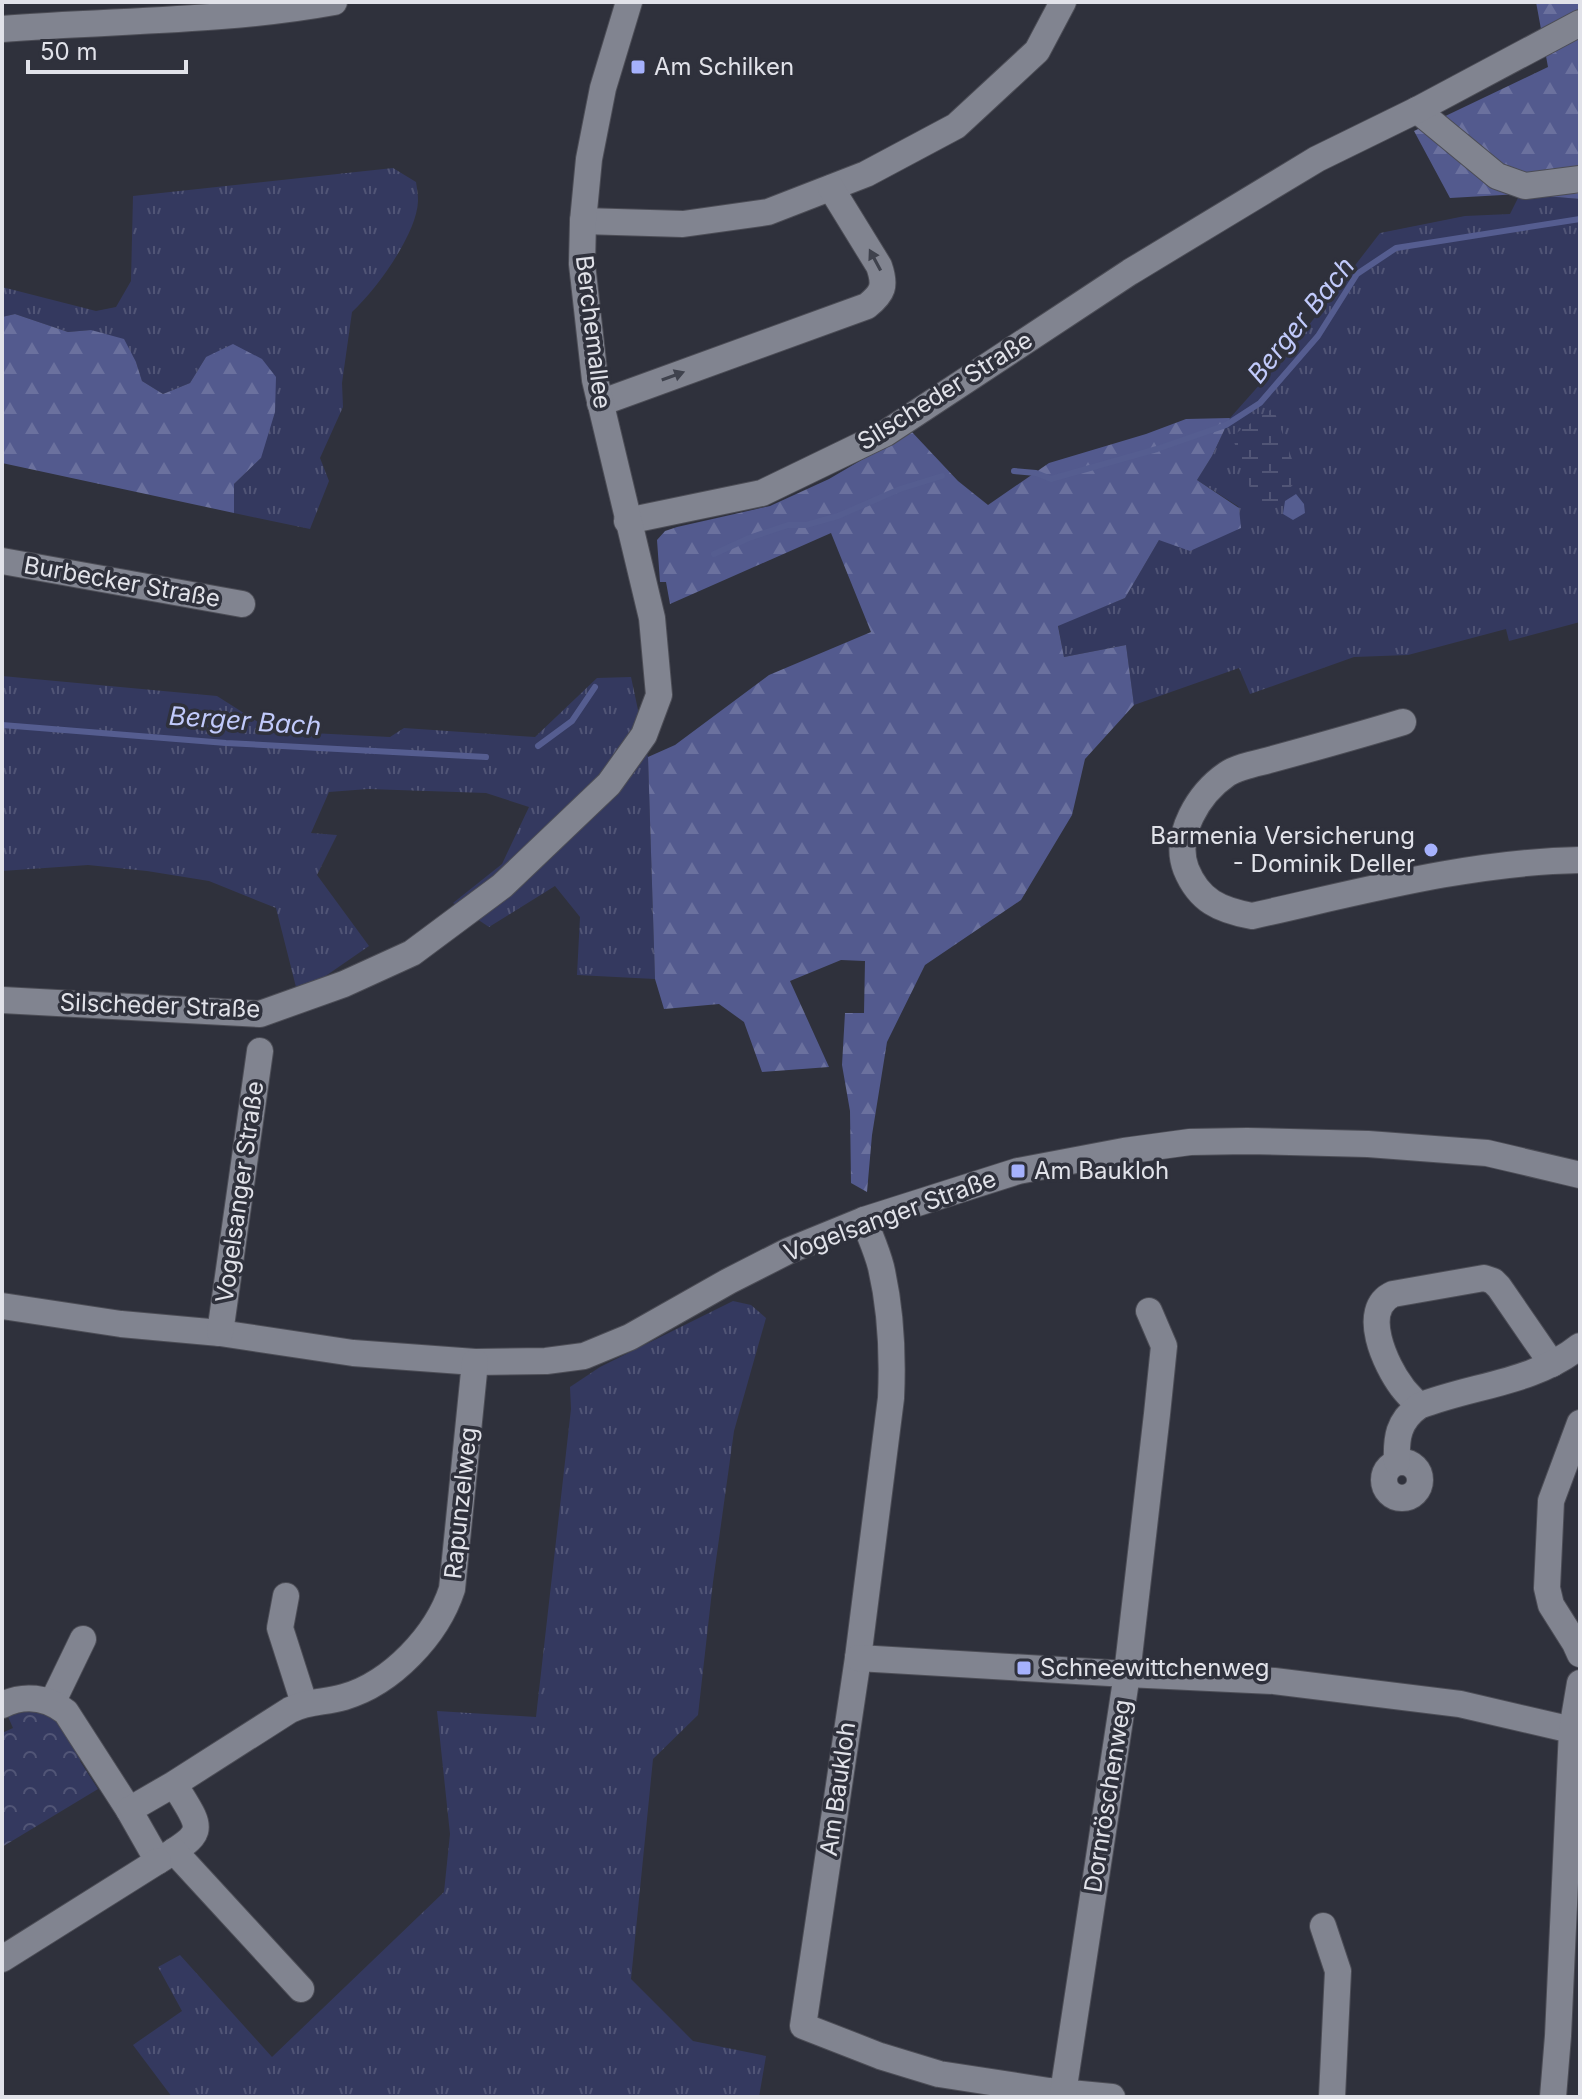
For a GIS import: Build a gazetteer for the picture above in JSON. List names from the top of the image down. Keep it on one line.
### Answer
{"streets":{"street":["Berchemallee","Silscheder Straße","Burbecker Straße","Vogelsanger Straße","Rapunzelweg","Am Baukloh","Dornröschenweg"]},"crossings":[["Berchemallee","Silscheder Straße"],["Vogelsanger Straße","Rapunzelweg"],["Vogelsanger Straße","Am Baukloh"],["Am Baukloh","Dornröschenweg"]],"water":["Berger Bach"],"places":{"transit":["Am Schilken","Am Baukloh","Schneewittchenweg"],"other":["Barmenia Versicherung - Dominik Deller"]},"scale_bar":"50 m"}
